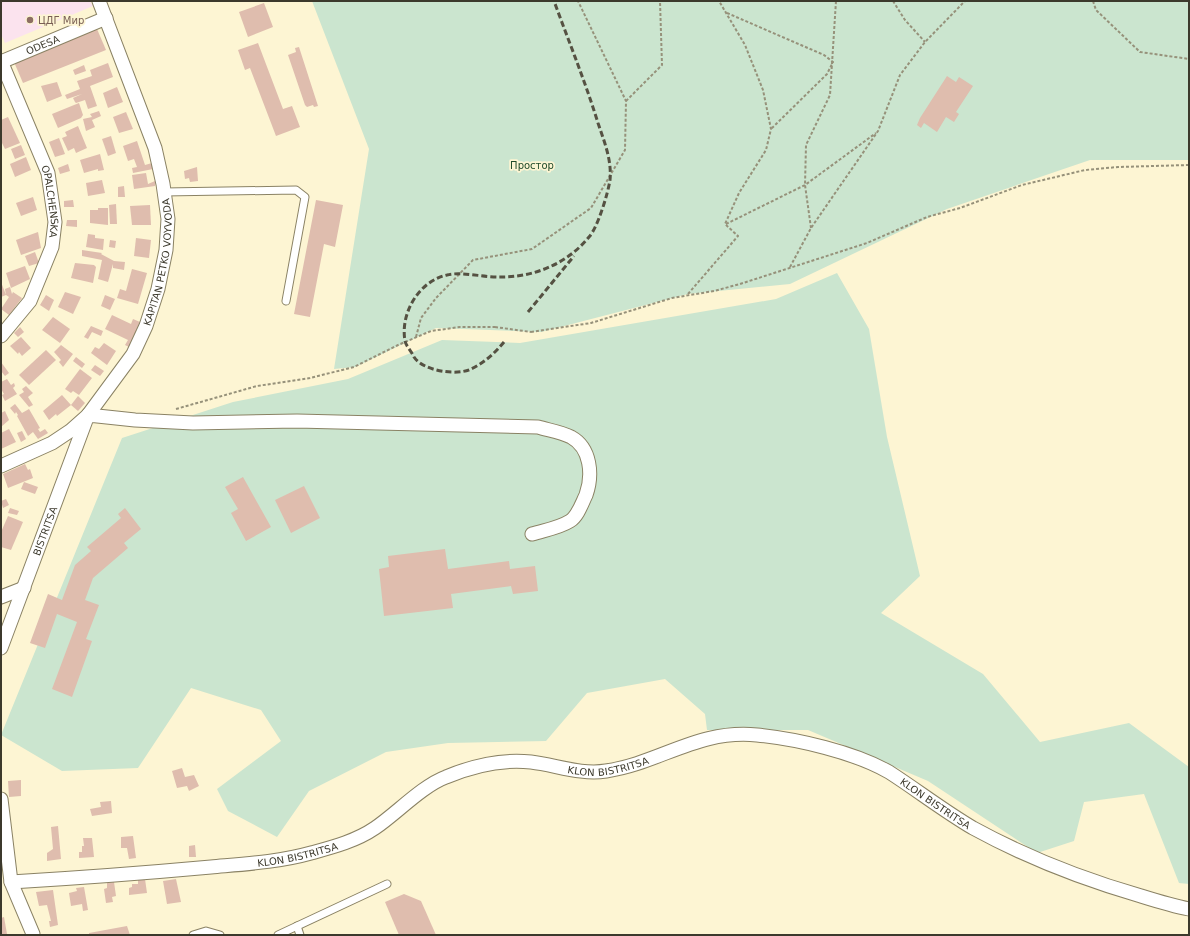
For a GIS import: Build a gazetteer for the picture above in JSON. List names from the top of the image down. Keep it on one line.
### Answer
{"streets":{"street":["ODESA","OPALCHENSKA","KAPITAN PETKO VOYVODA","BISTRITSA","KLON BISTRITSA"]},"crossings":[["ODESA","OPALCHENSKA"],["ODESA","KAPITAN PETKO VOYVODA"],["KAPITAN PETKO VOYVODA","BISTRITSA"]],"parks":["Простор"],"places":["ЦДГ Мир"]}
